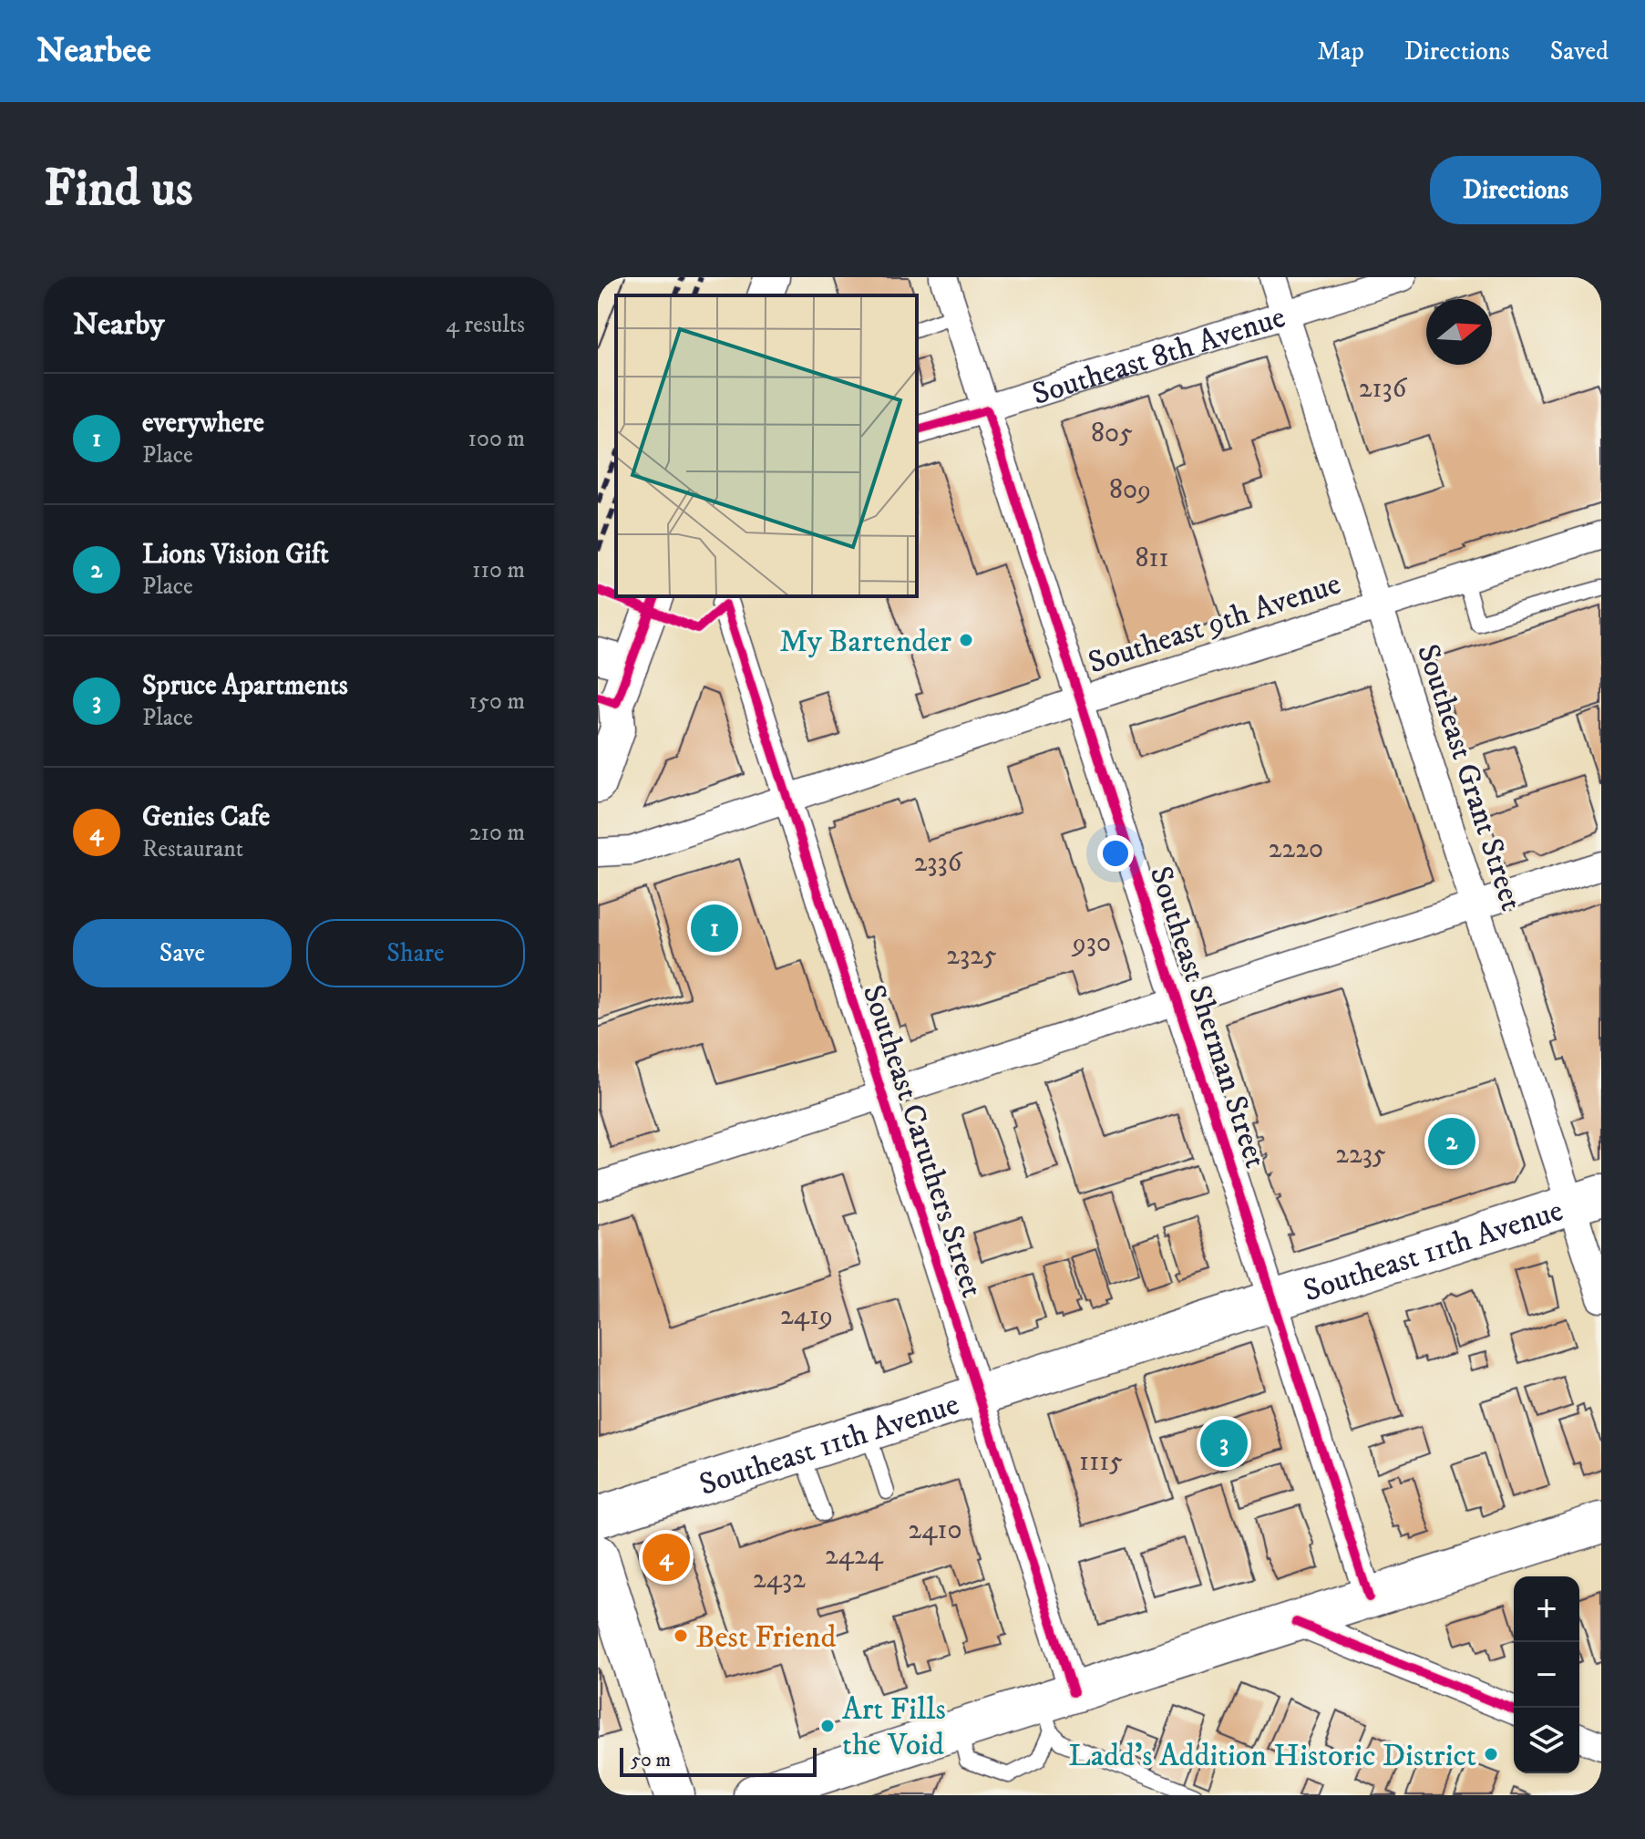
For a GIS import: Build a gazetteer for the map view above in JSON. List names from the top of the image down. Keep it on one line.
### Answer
{"streets":{"main road":["Southeast 11th Avenue"],"street":["Southeast 8th Avenue","Southeast 9th Avenue","Southeast Grant Street","Southeast Sherman Street","Southeast Caruthers Street"]},"crossings":[["Southeast 8th Avenue","Southeast Grant Street"],["Southeast 8th Avenue","Southeast Sherman Street"],["Southeast 9th Avenue","Southeast Grant Street"],["Southeast 9th Avenue","Southeast Sherman Street"],["Southeast 9th Avenue","Southeast Caruthers Street"],["Southeast Grant Street","Southeast 11th Avenue"],["Southeast Sherman Street","Southeast 11th Avenue"],["Southeast Caruthers Street","Southeast 11th Avenue"]],"places":["My Bartender","Best Friend","Art Fills the Void","Ladd's Addition Historic District"],"house_numbers":["2136","805","809","811","2220","2336","930","2325","2235","2419","1115","2410","2424","2432"],"scale_bar":"50 m","north":"right","page":{"header":"Nearbee","nav":["Map","Directions","Saved"],"buttons":["Directions",["Save","Share"]],"title":"Find us","heading":["Nearby","4 results"],"list":[{"mark":"1","name":"everywhere","note":"Place","value":"100 m"},{"mark":"2","name":"Lions Vision Gift","note":"Place","value":"110 m"},{"mark":"3","name":"Spruce Apartments","note":"Place","value":"150 m"},{"mark":"4","name":"Genies Cafe","note":"Restaurant","value":"210 m"}],"pins":["1","2","3","4"],"map_buttons":["+","−"],"scale":"50 m"}}
